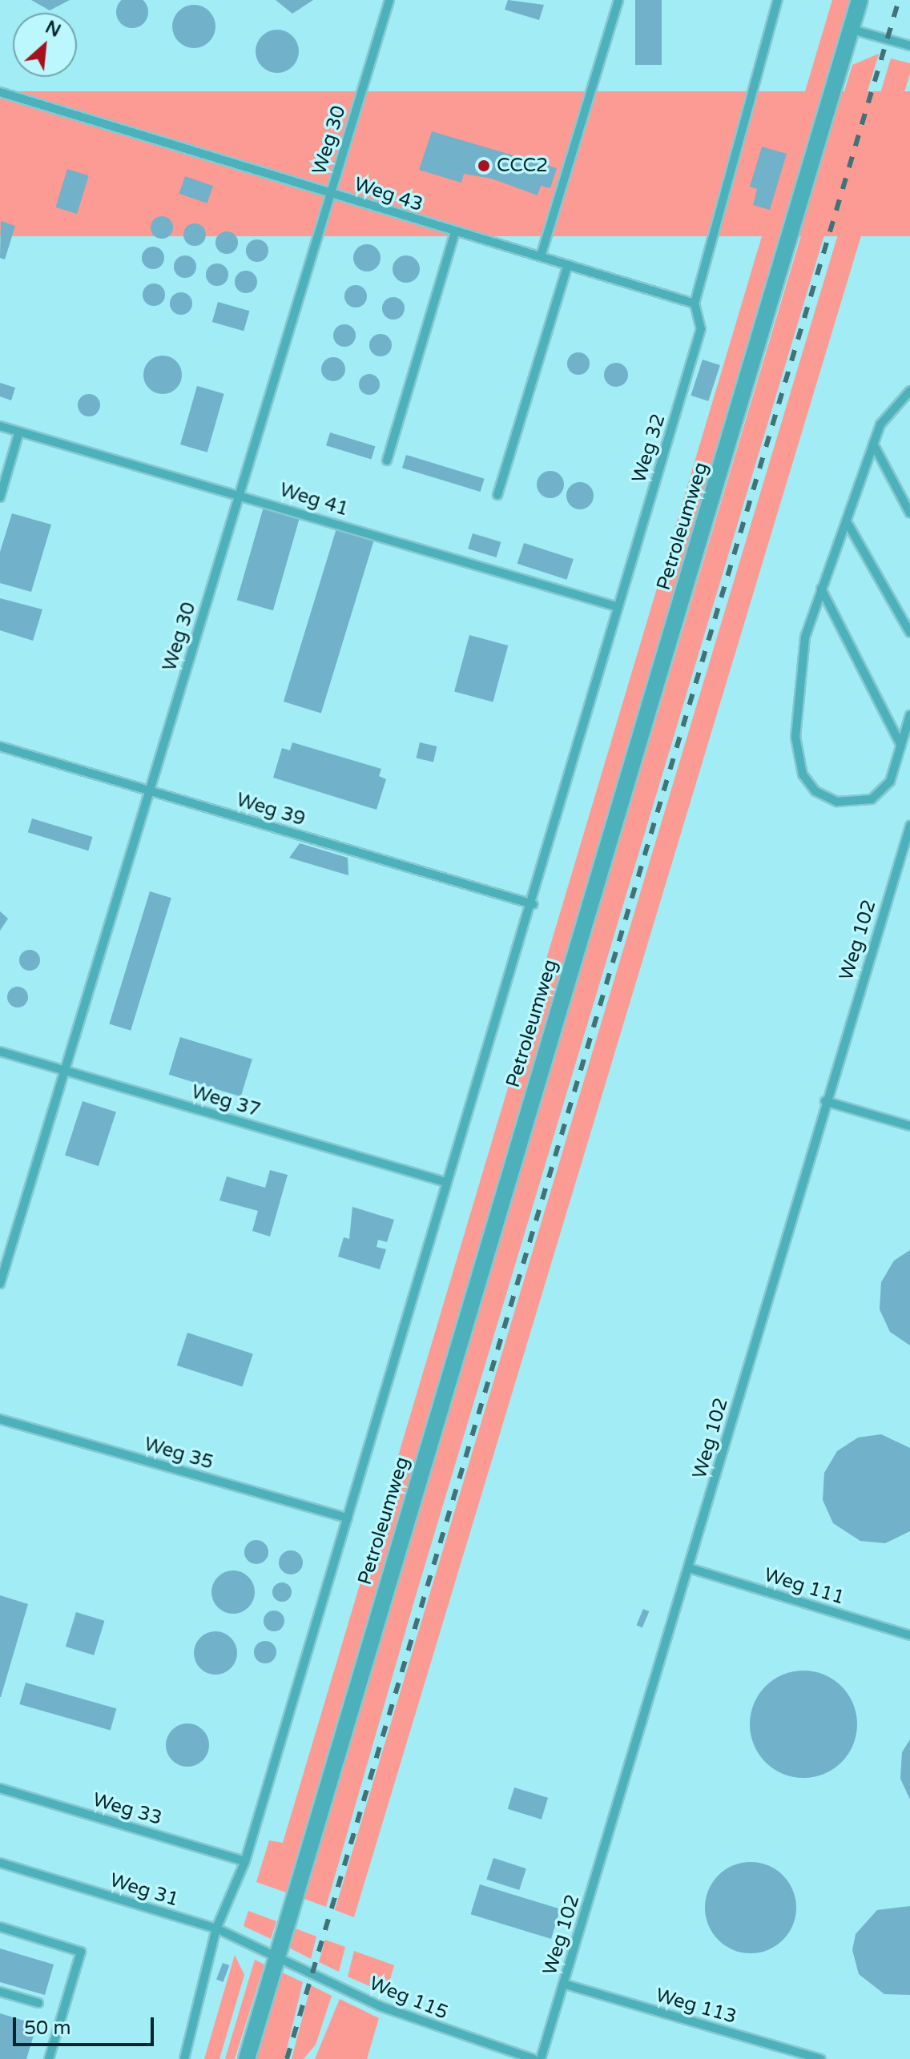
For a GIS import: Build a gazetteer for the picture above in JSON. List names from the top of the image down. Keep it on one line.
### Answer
{"streets":{"street":["Petroleumweg"],"lane":["Weg 30","Weg 43","Weg 32","Weg 41","Weg 39","Weg 102","Weg 37","Weg 35","Weg 111","Weg 33","Weg 31","Weg 115","Weg 113"]},"crossings":[["Weg 30","Weg 43"],["Weg 30","Weg 41"],["Weg 30","Weg 39"],["Weg 30","Weg 37"],["Weg 43","Weg 32"],["Weg 32","Weg 41"],["Weg 32","Weg 39"],["Weg 32","Weg 37"],["Weg 32","Weg 35"],["Weg 32","Weg 33"],["Weg 32","Weg 31"],["Petroleumweg","Weg 31"],["Petroleumweg","Weg 115"],["Weg 102","Weg 111"],["Weg 102","Weg 113"],["Weg 31","Weg 115"]],"places":["CCC2"],"scale_bar":"50 m","north":"top right"}
